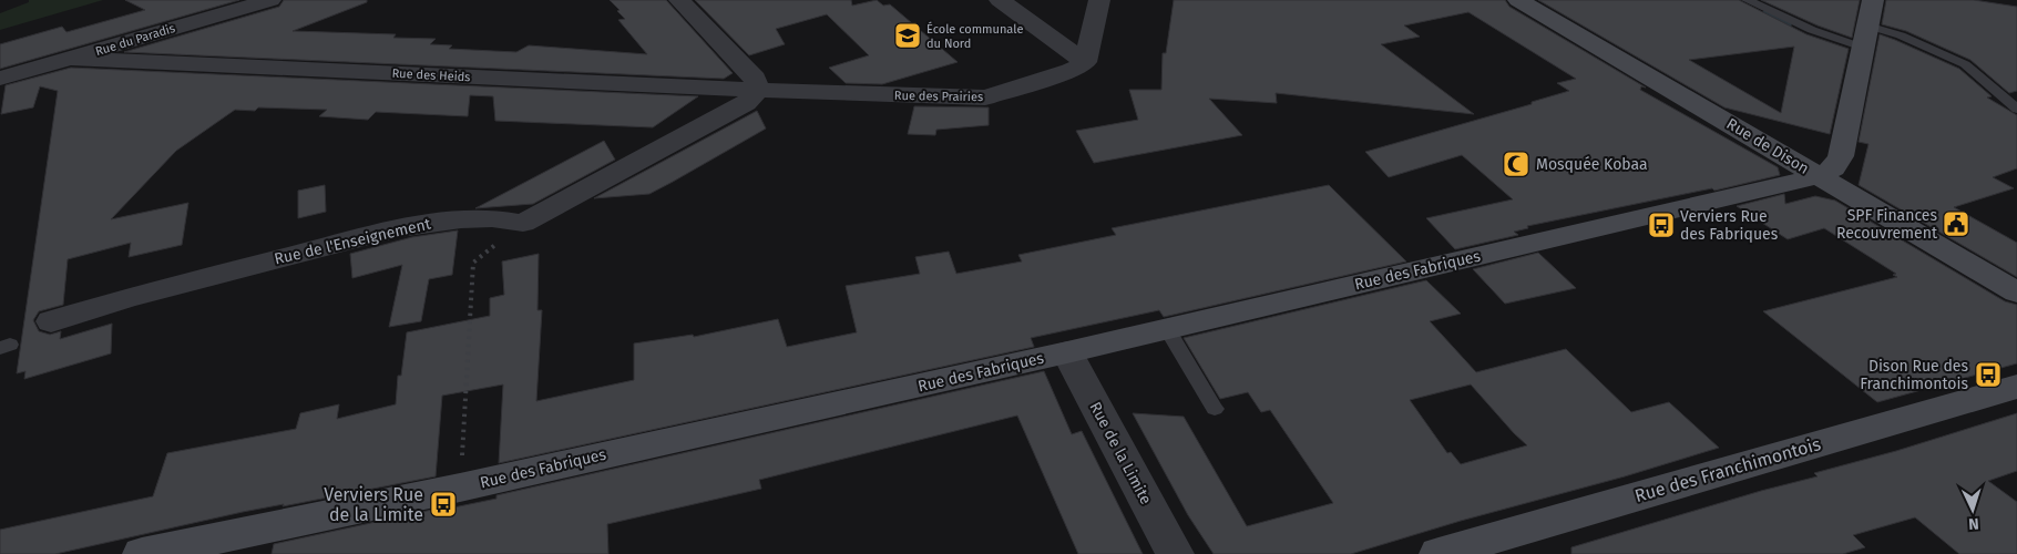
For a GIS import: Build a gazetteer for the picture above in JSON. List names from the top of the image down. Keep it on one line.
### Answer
{"streets":{"street":["Rue du Paradis","Rue des Heids","Rue des Prairies","Rue de Dison","Rue de l'Enseignement","Rue des Fabriques","Rue de la Limite","Rue des Franchimontois"]},"crossings":[["Rue du Paradis","Rue des Heids"],["Rue des Heids","Rue des Prairies"],["Rue de Dison","Rue des Fabriques"],["Rue des Fabriques","Rue de la Limite"]],"places":{"school or university":["École communale du Nord"],"mosque":["Mosquée Kobaa"],"public building":["SPF Finances Recouvrement"],"bus stop":["Verviers Rue des Fabriques","Dison Rue des Franchimontois","Verviers Rue de la Limite"]},"north":"bottom"}
